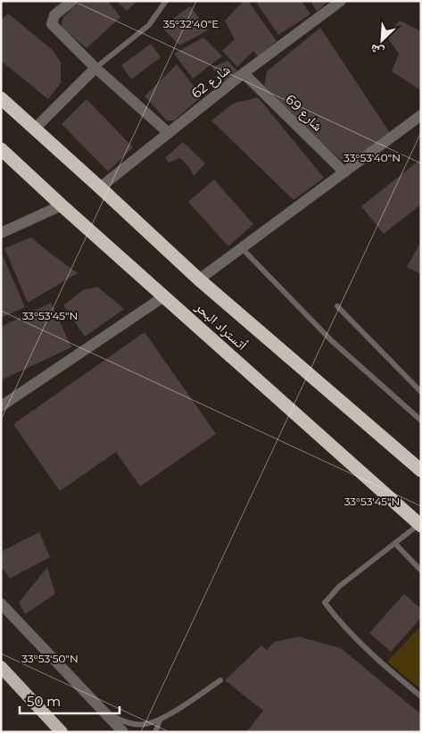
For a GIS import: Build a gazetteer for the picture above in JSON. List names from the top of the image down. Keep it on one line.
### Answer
{"streets":{"highway":["أتستراد البحر"],"street":["شارع 62","شارع 69"]},"crossings":[["شارع 62","شارع 69"],["شارع 62","أتستراد البحر"]],"scale_bar":"50 m","north":"bottom left","coordinates":["35°32'40\"E","33°53'40\"N","33°53'45\"N","33°53'50\"N"]}
